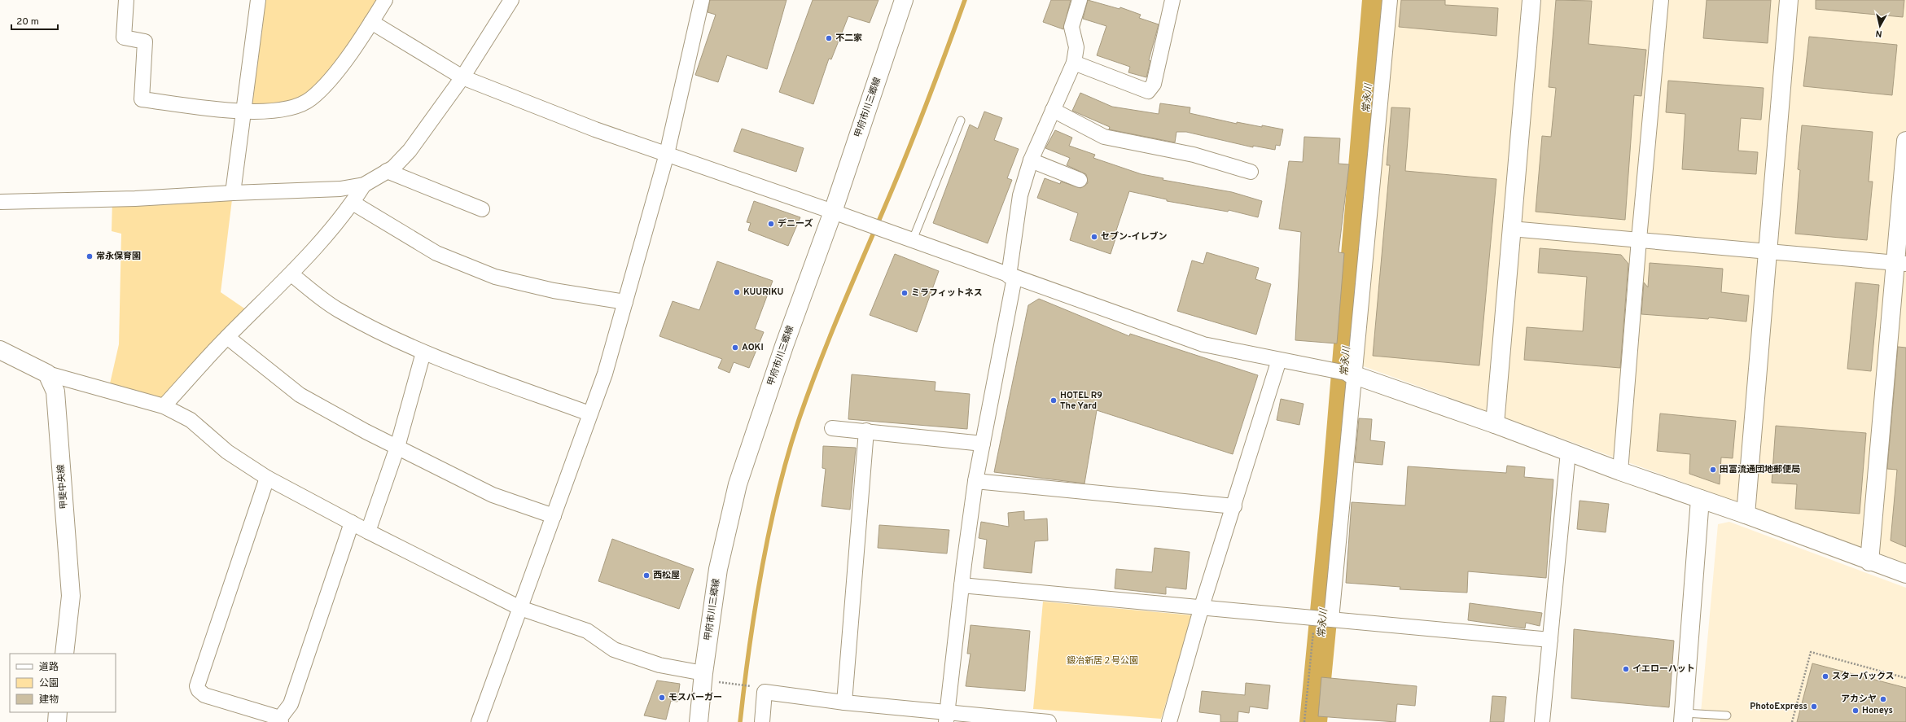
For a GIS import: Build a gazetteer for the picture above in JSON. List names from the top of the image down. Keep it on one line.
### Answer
{"streets":{"street":["甲府市川三郷線","甲斐中央線"]},"water":["常永川"],"parks":["鍛冶新居２号公園"],"places":["不二家","デニーズ","セブン-イレブン","常永保育園","KUURIKU","ミラフィットネス","AOKI","HOTEL R9 The Yard","田富流通団地郵便局","西松屋","イエローハット","スターバックス","モスバーガー","アカシヤ","PhotoExpress","Honeys"],"legend":["道路","公園","建物"],"scale_bar":"20 m","north":"bottom"}
